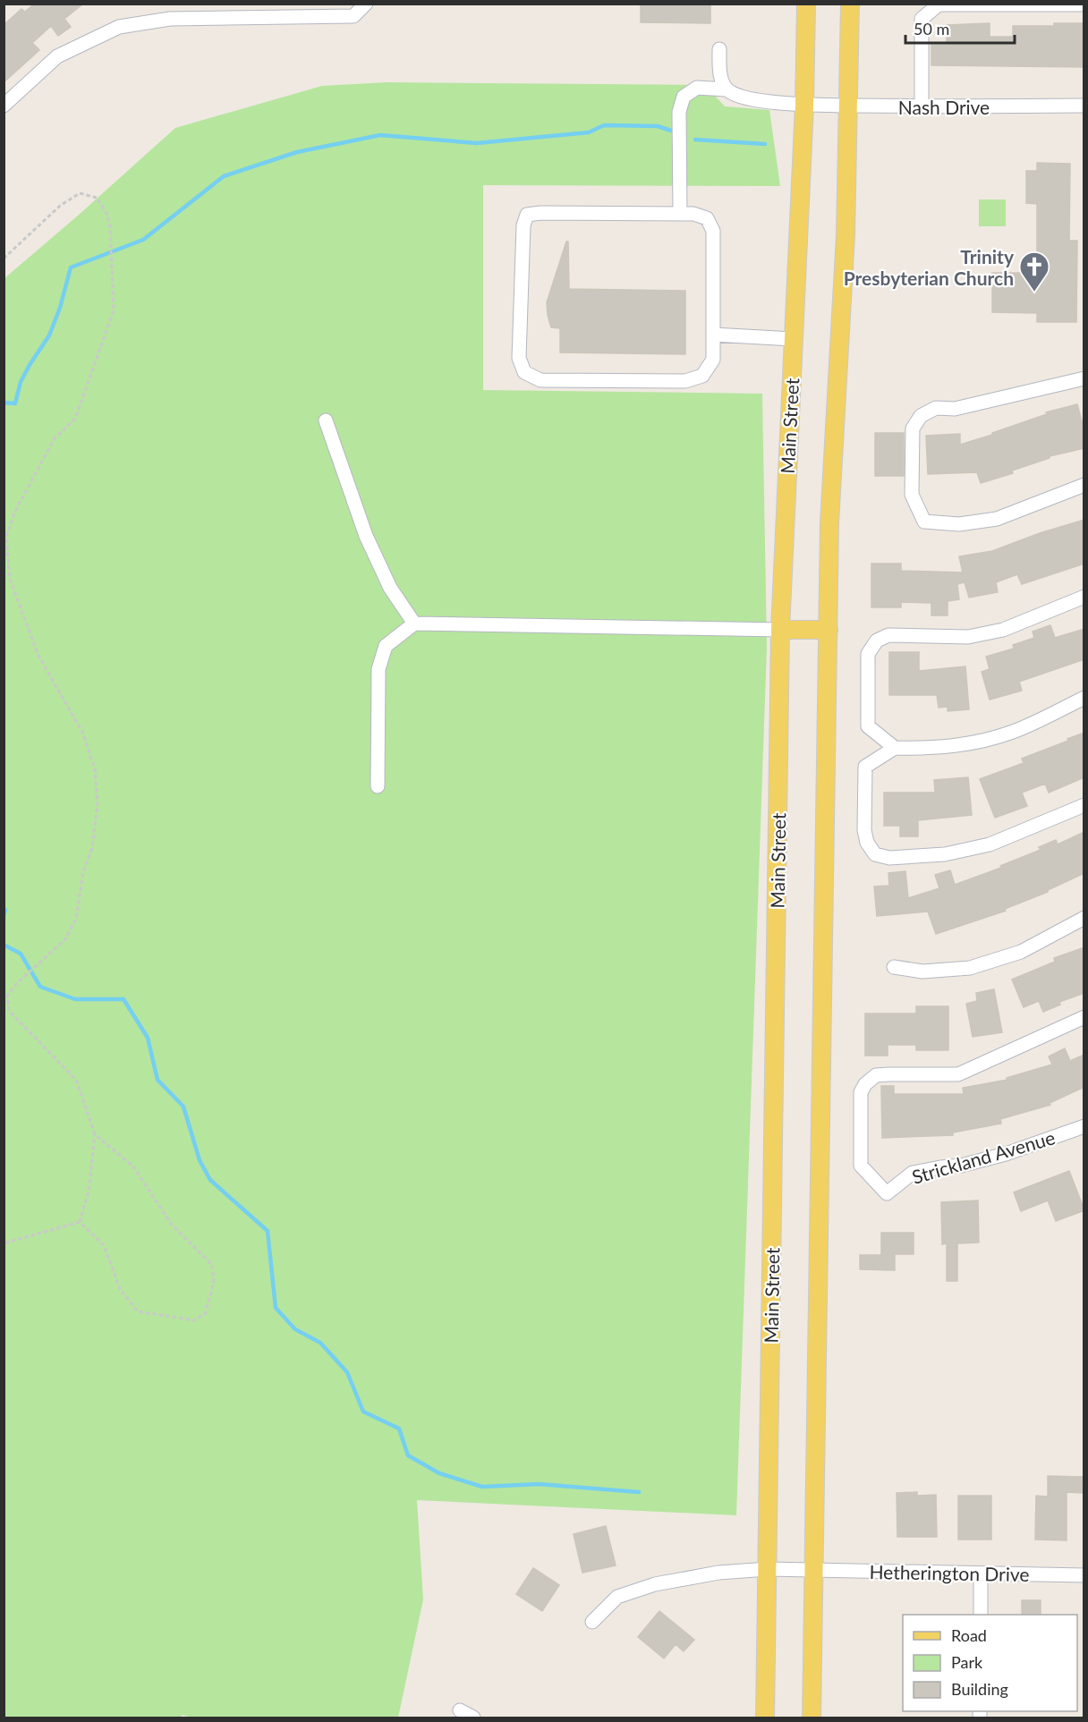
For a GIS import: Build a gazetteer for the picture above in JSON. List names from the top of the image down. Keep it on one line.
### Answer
{"streets":{"main road":["Main Street"],"street":["Nash Drive","Strickland Avenue","Hetherington Drive"]},"crossings":[["Nash Drive","Main Street"],["Main Street","Hetherington Drive"]],"places":{"church":["Trinity Presbyterian Church"]},"legend":["Road","Park","Building"],"scale_bar":"50 m"}
